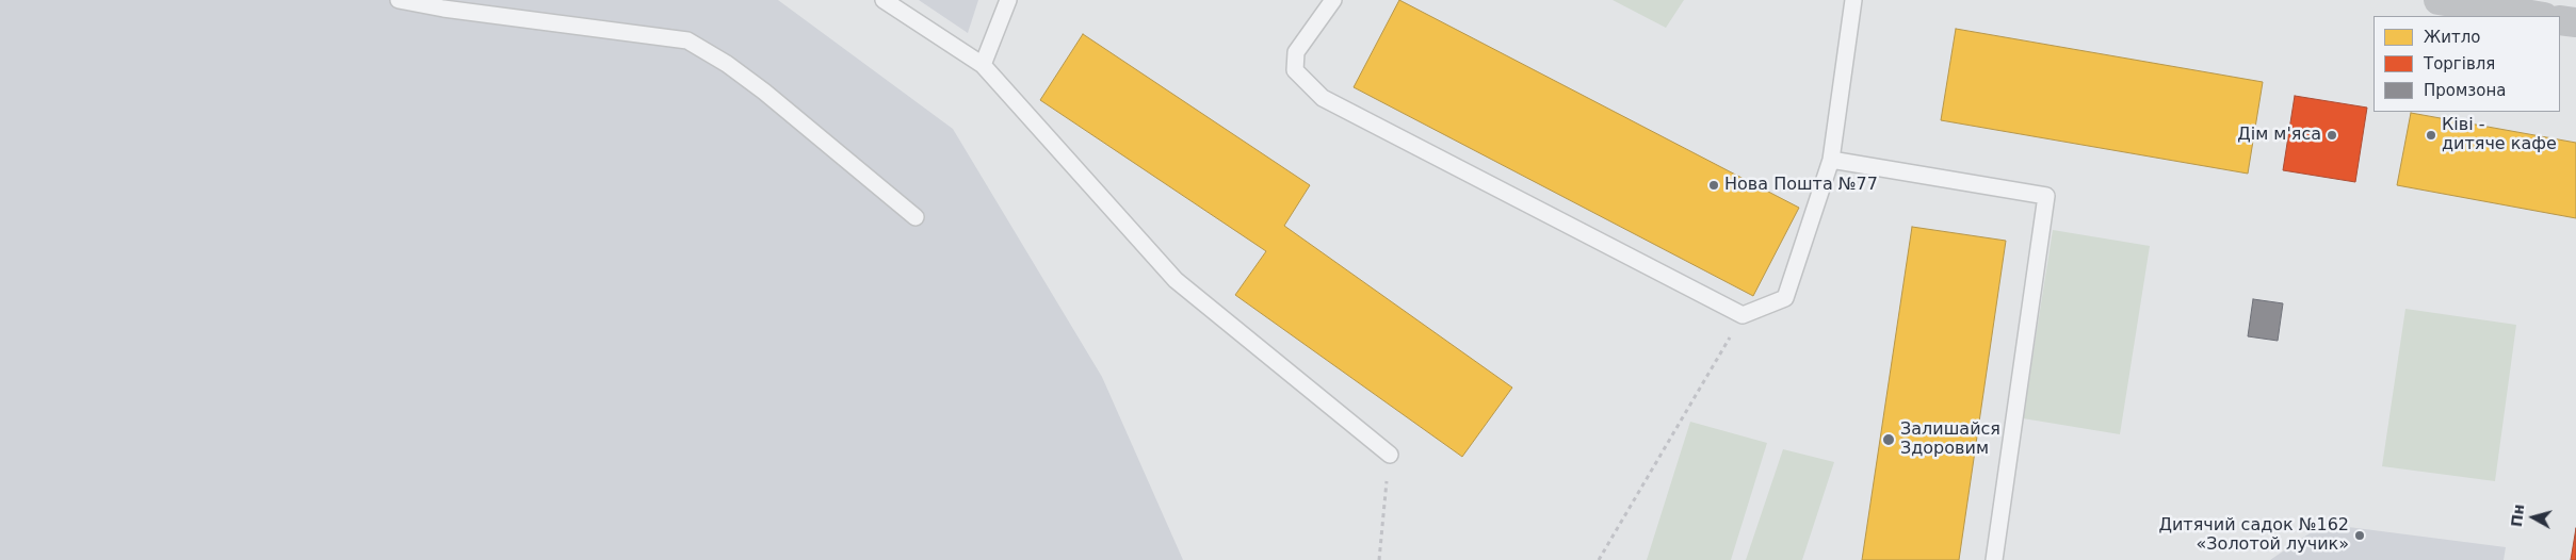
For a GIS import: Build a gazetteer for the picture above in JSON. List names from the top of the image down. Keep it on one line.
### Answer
{"places":["Дім м'яса","Ківі - дитяче кафе","Нова Пошта №77","Залишайся Здоровим","Дитячий садок №162 «Золотой лучик»"],"legend":["Житло","Торгівля","Промзона"],"north":"left"}
